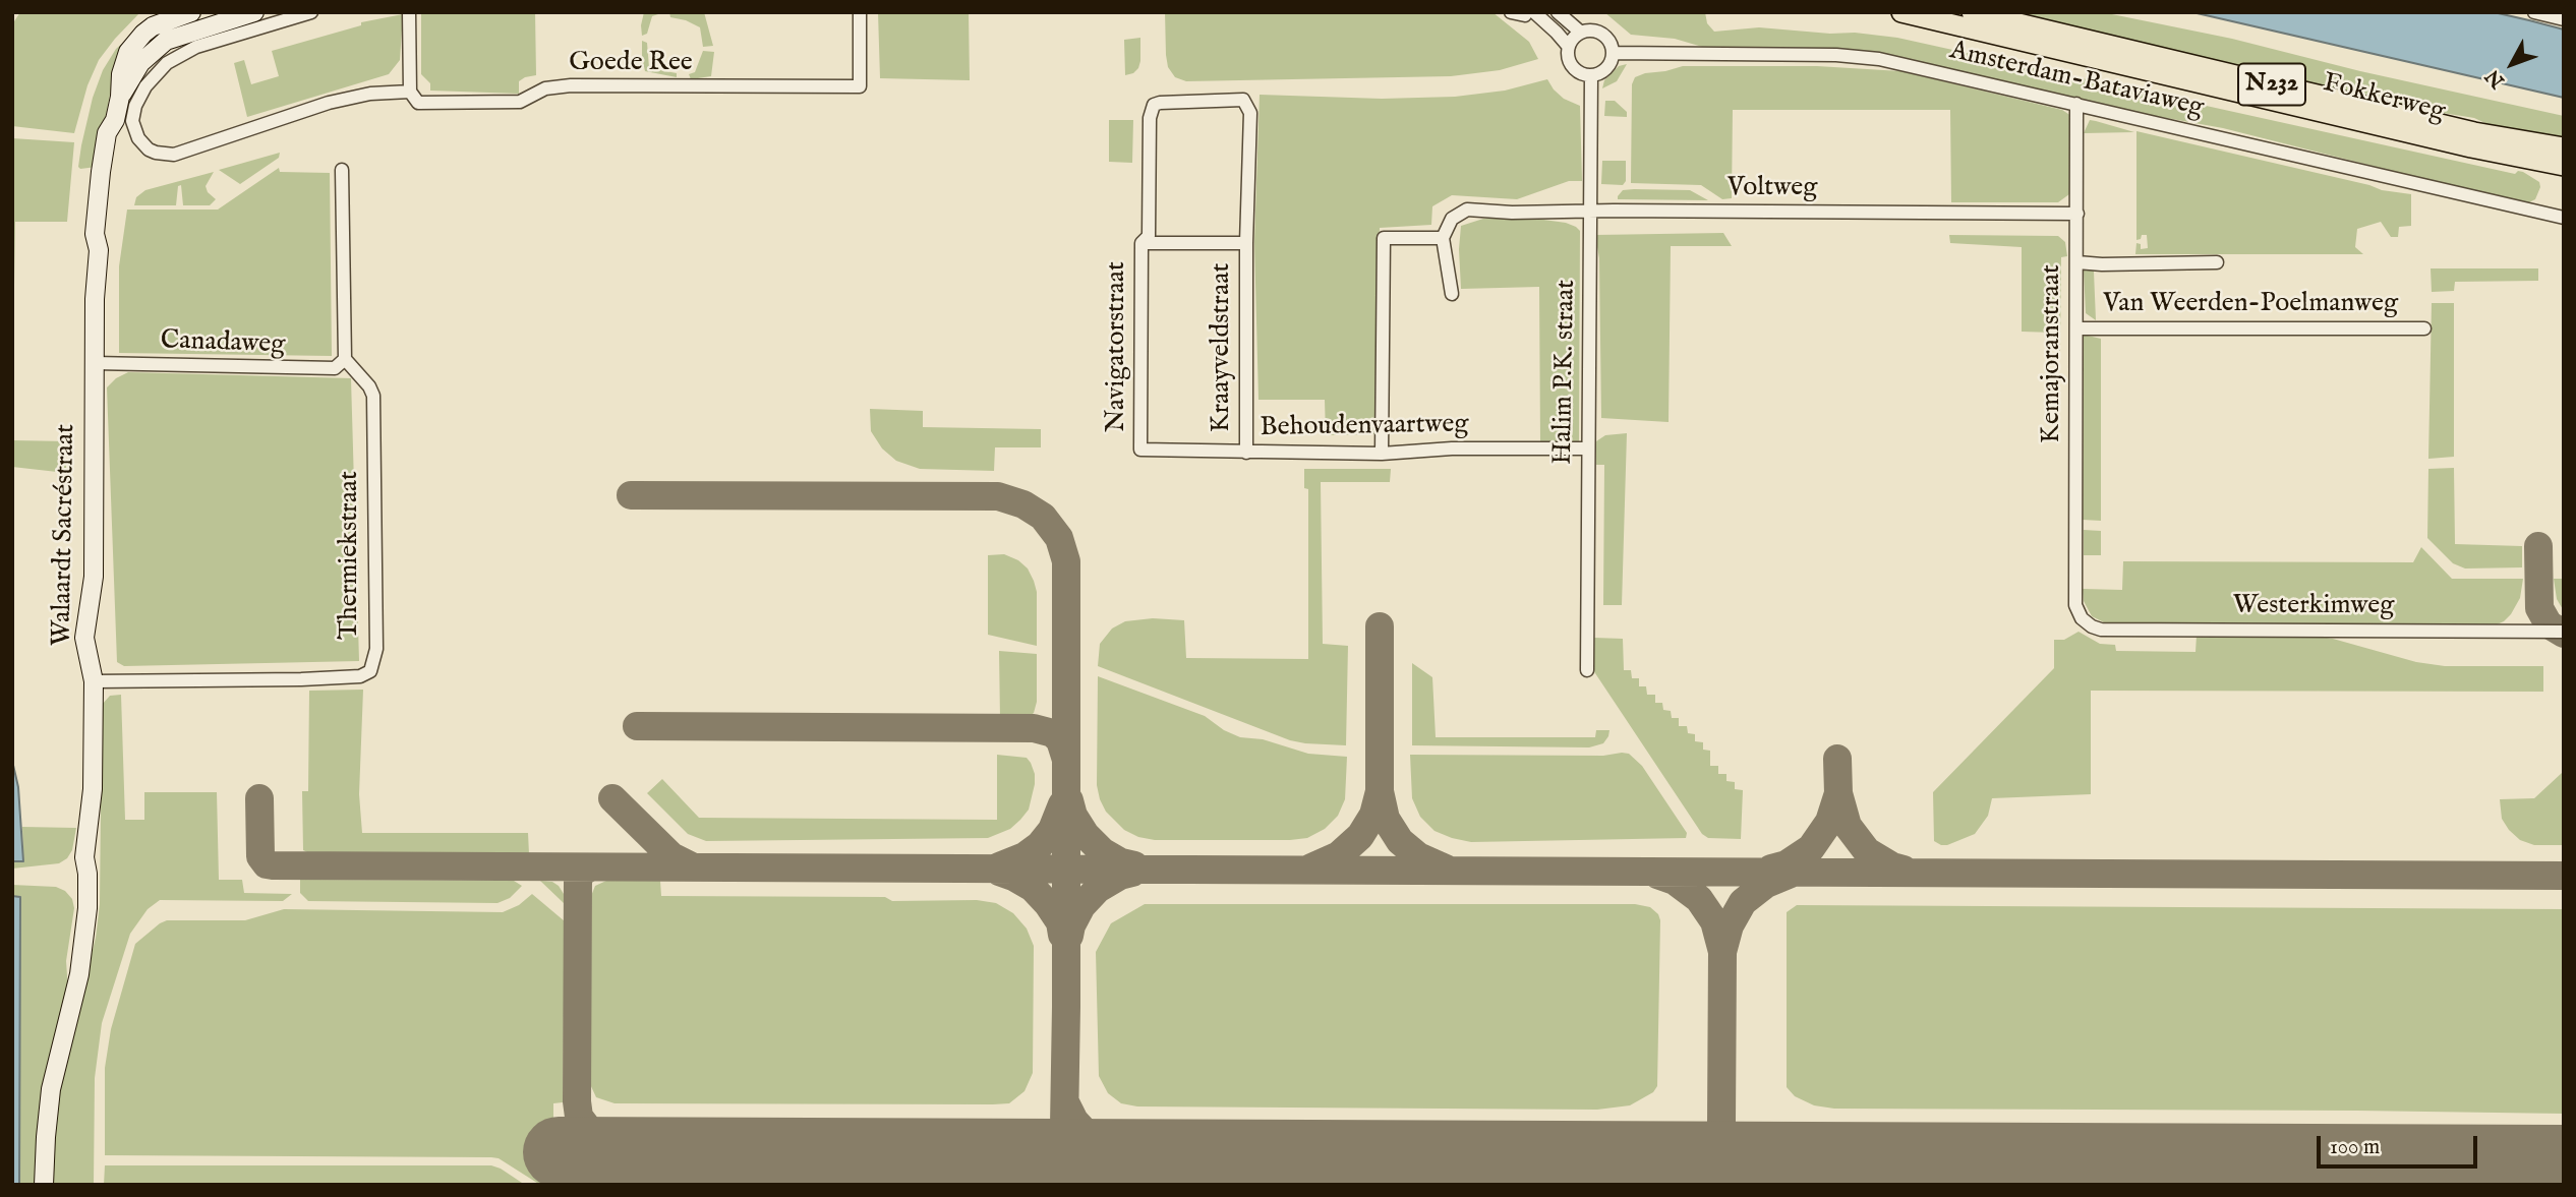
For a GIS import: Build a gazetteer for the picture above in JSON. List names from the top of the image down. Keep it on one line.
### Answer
{"streets":{"main road":["N232","Fokkerweg"],"street":["Goede Ree","Amsterdam-Bataviaweg","Voltweg","Van Weerden-Poelmanweg","Canadaweg","Navigatorstraat","Kraayveldstraat","Kemajoranstraat","Halim P.K. straat","Behoudenvaartweg","Walaardt Sacréstraat","Thermiekstraat","Westerkimweg"]},"crossings":[["Amsterdam-Bataviaweg","Kemajoranstraat"],["Amsterdam-Bataviaweg","Halim P.K. straat"],["Voltweg","Kemajoranstraat"],["Voltweg","Halim P.K. straat"],["Van Weerden-Poelmanweg","Kemajoranstraat"],["Canadaweg","Walaardt Sacréstraat"],["Canadaweg","Thermiekstraat"],["Navigatorstraat","Kraayveldstraat"],["Navigatorstraat","Behoudenvaartweg"],["Kraayveldstraat","Behoudenvaartweg"],["Kemajoranstraat","Westerkimweg"],["Halim P.K. straat","Behoudenvaartweg"],["Walaardt Sacréstraat","Thermiekstraat"]],"scale_bar":"100 m","north":"bottom left"}
